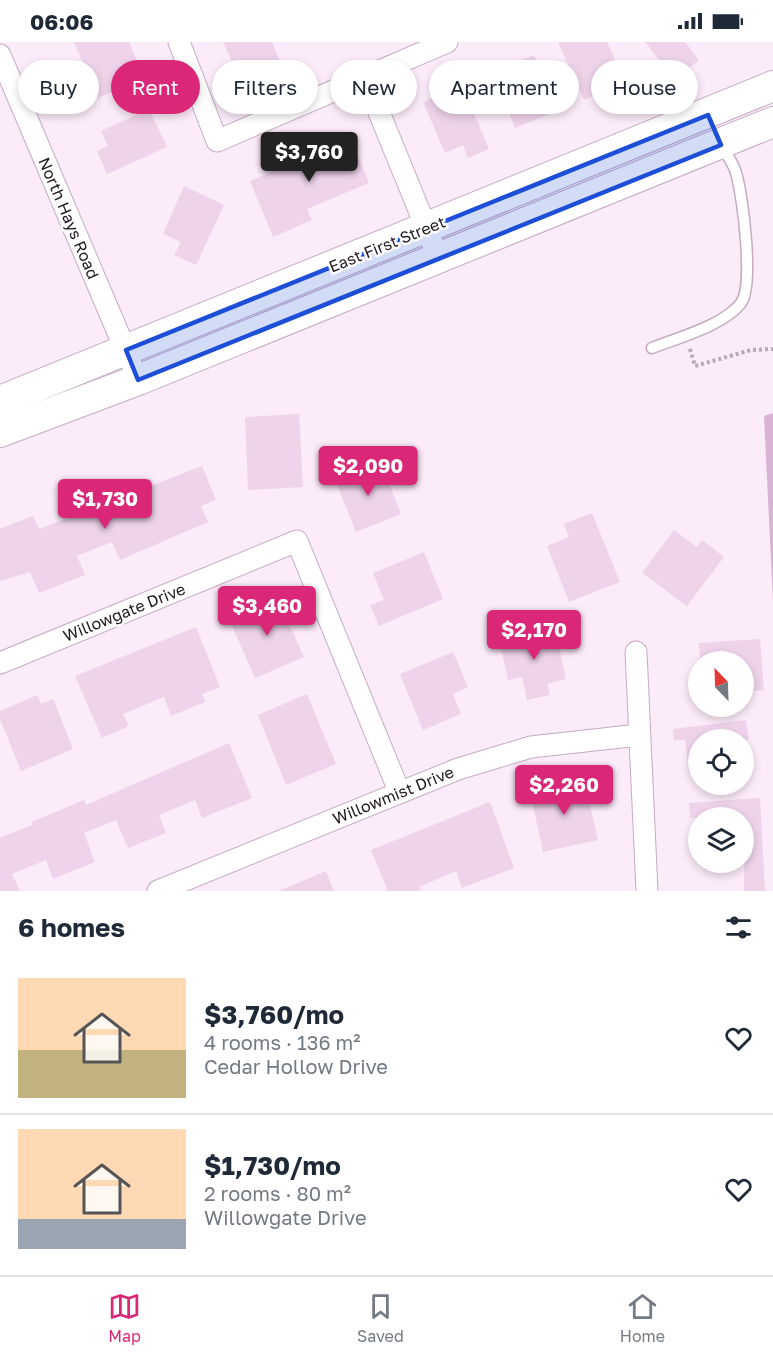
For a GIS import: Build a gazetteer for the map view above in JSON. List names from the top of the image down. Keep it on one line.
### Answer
{"streets":{"main road":["East First Street"],"street":["North Hays Road","Willowgate Drive","Willowmist Drive"]},"crossings":[["North Hays Road","East First Street"],["Willowgate Drive","Willowmist Drive"]],"north":"top left","page":{"status":"06:06","chip":["Buy","Rent","Filters","New","Apartment","House"],"price":["$3,760","$2,090","$1,730","$3,460","$2,170","$2,260"],"heading":"6 homes","list":[{"name":"$3,760/mo","note":"4 rooms · 136 m² · Cedar Hollow Drive"},{"name":"$1,730/mo","note":"2 rooms · 80 m² · Willowgate Drive"}],"tabs":["Map","Saved","Home"]}}
